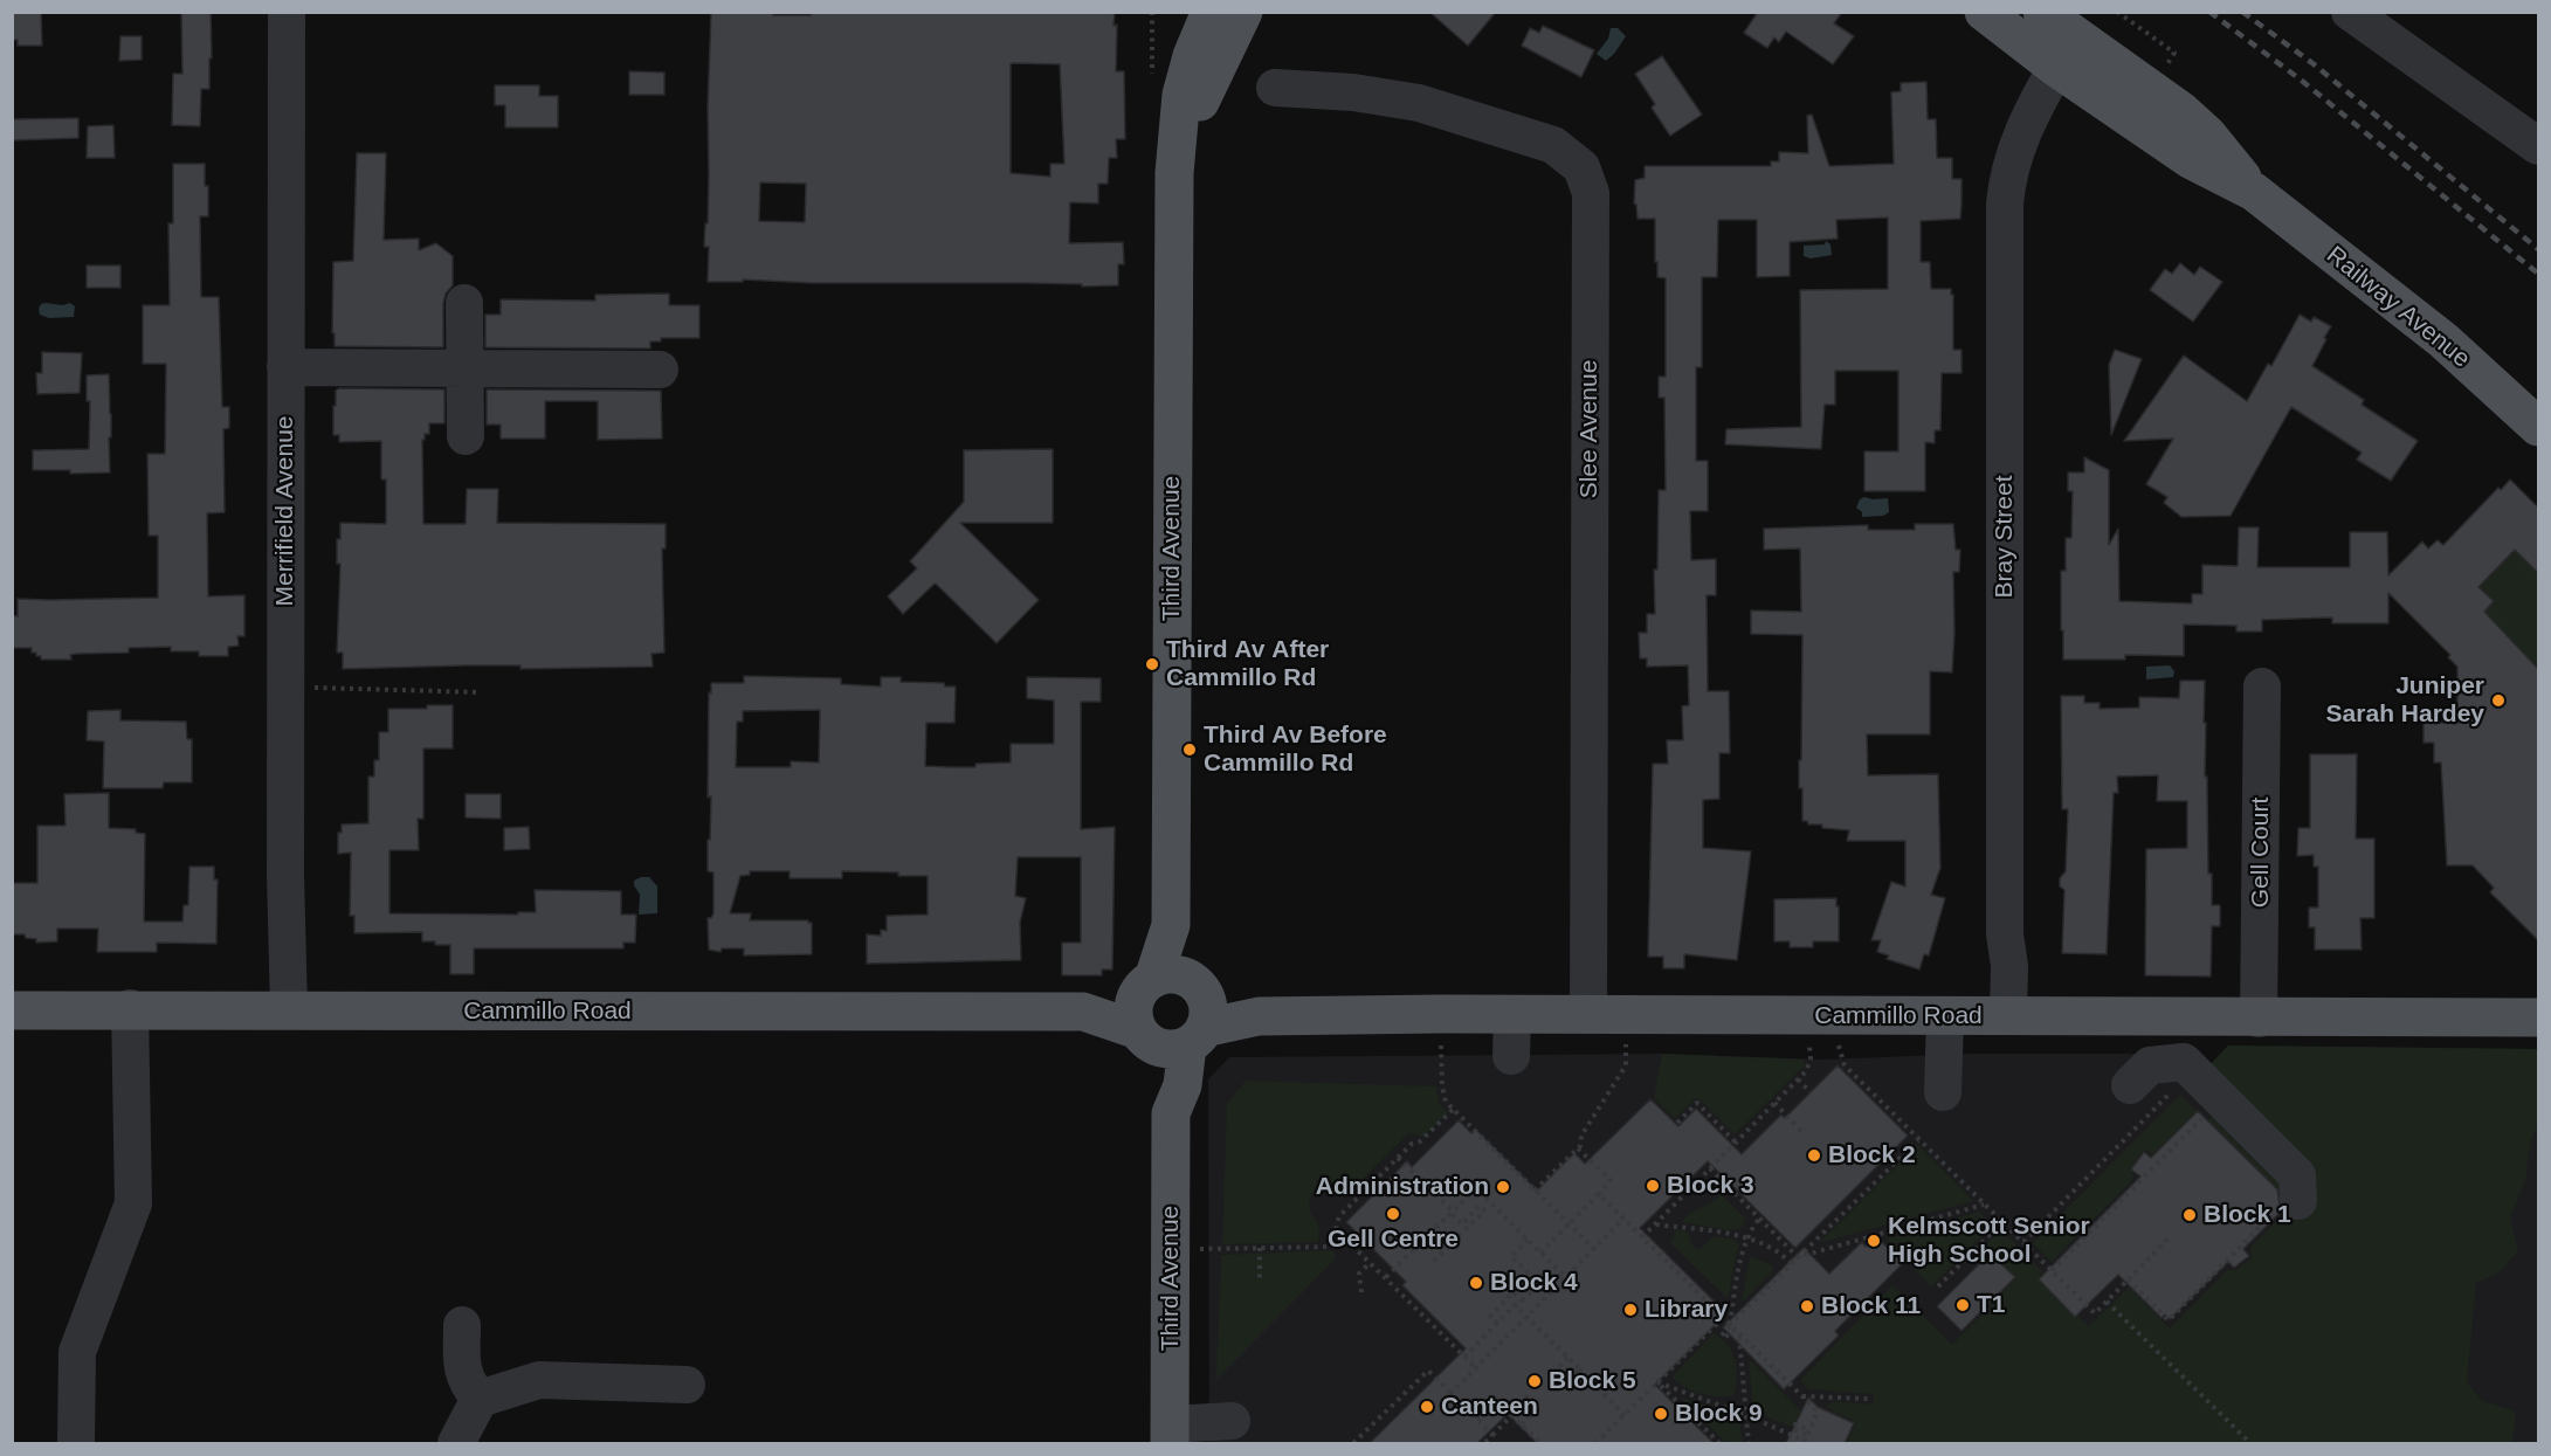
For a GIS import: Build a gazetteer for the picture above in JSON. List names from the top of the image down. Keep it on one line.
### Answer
{"streets":{"main road":["Railway Avenue","Third Avenue","Cammillo Road"],"street":["Slee Avenue","Merrifield Avenue","Bray Street","Gell Court"]},"crossings":[["Railway Avenue","Bray Street"],["Slee Avenue","Cammillo Road"],["Merrifield Avenue","Cammillo Road"],["Bray Street","Cammillo Road"],["Third Avenue","Cammillo Road"],["Gell Court","Cammillo Road"]],"places":["Third Av After Cammillo Rd","Juniper Sarah Hardey","Third Av Before Cammillo Rd","Block 2","Block 3","Administration","Gell Centre","Block 1","Kelmscott Senior High School","Block 4","T1","Block 11","Library","Block 5","Canteen","Block 9"]}
